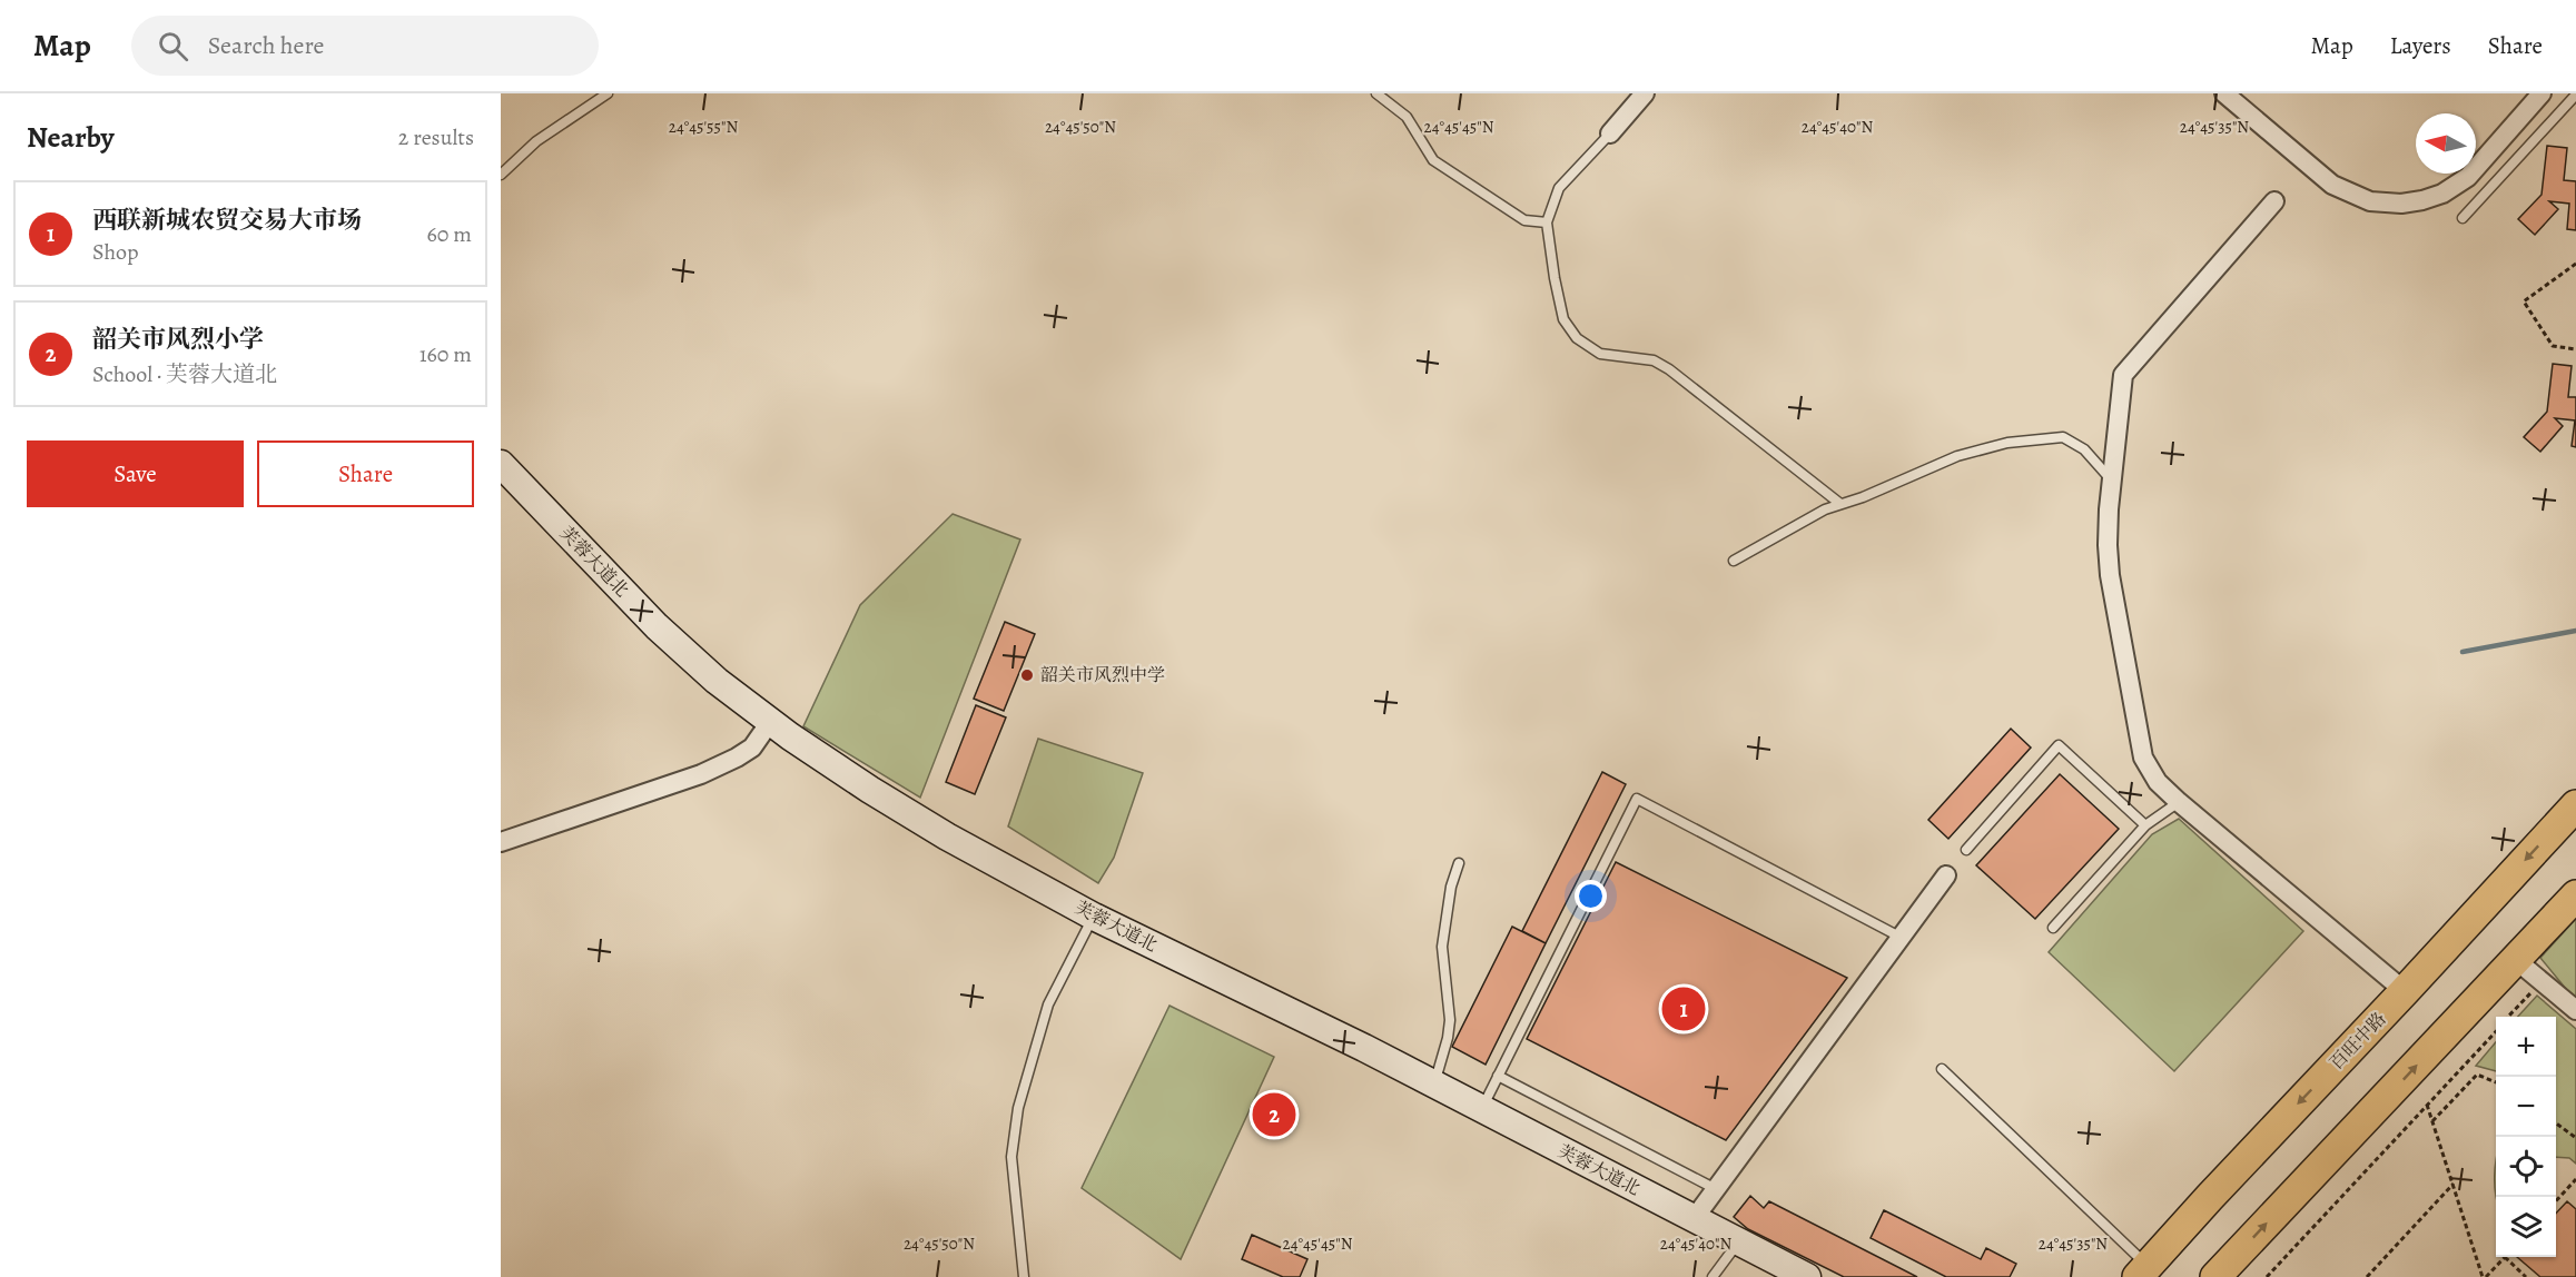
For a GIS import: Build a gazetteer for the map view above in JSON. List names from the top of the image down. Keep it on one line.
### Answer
{"streets":{"main road":["芙蓉大道北","百旺中路"]},"places":["韶关市风烈中学"],"north":"left","page":{"header":"Map","search":"Search here","nav":["Map","Layers","Share"],"heading":["Nearby","2 results"],"list":[{"mark":"1","name":"西联新城农贸交易大市场","note":"Shop","value":"60 m"},{"mark":"2","name":"韶关市风烈小学","note":"School · 芙蓉大道北","value":"160 m"}],"buttons":["Save","Share"],"pins":["1","2"],"map_buttons":["+","−"]},"coordinates":["24°45'55\"N","24°45'50\"N","24°45'45\"N","24°45'40\"N","24°45'35\"N"]}
